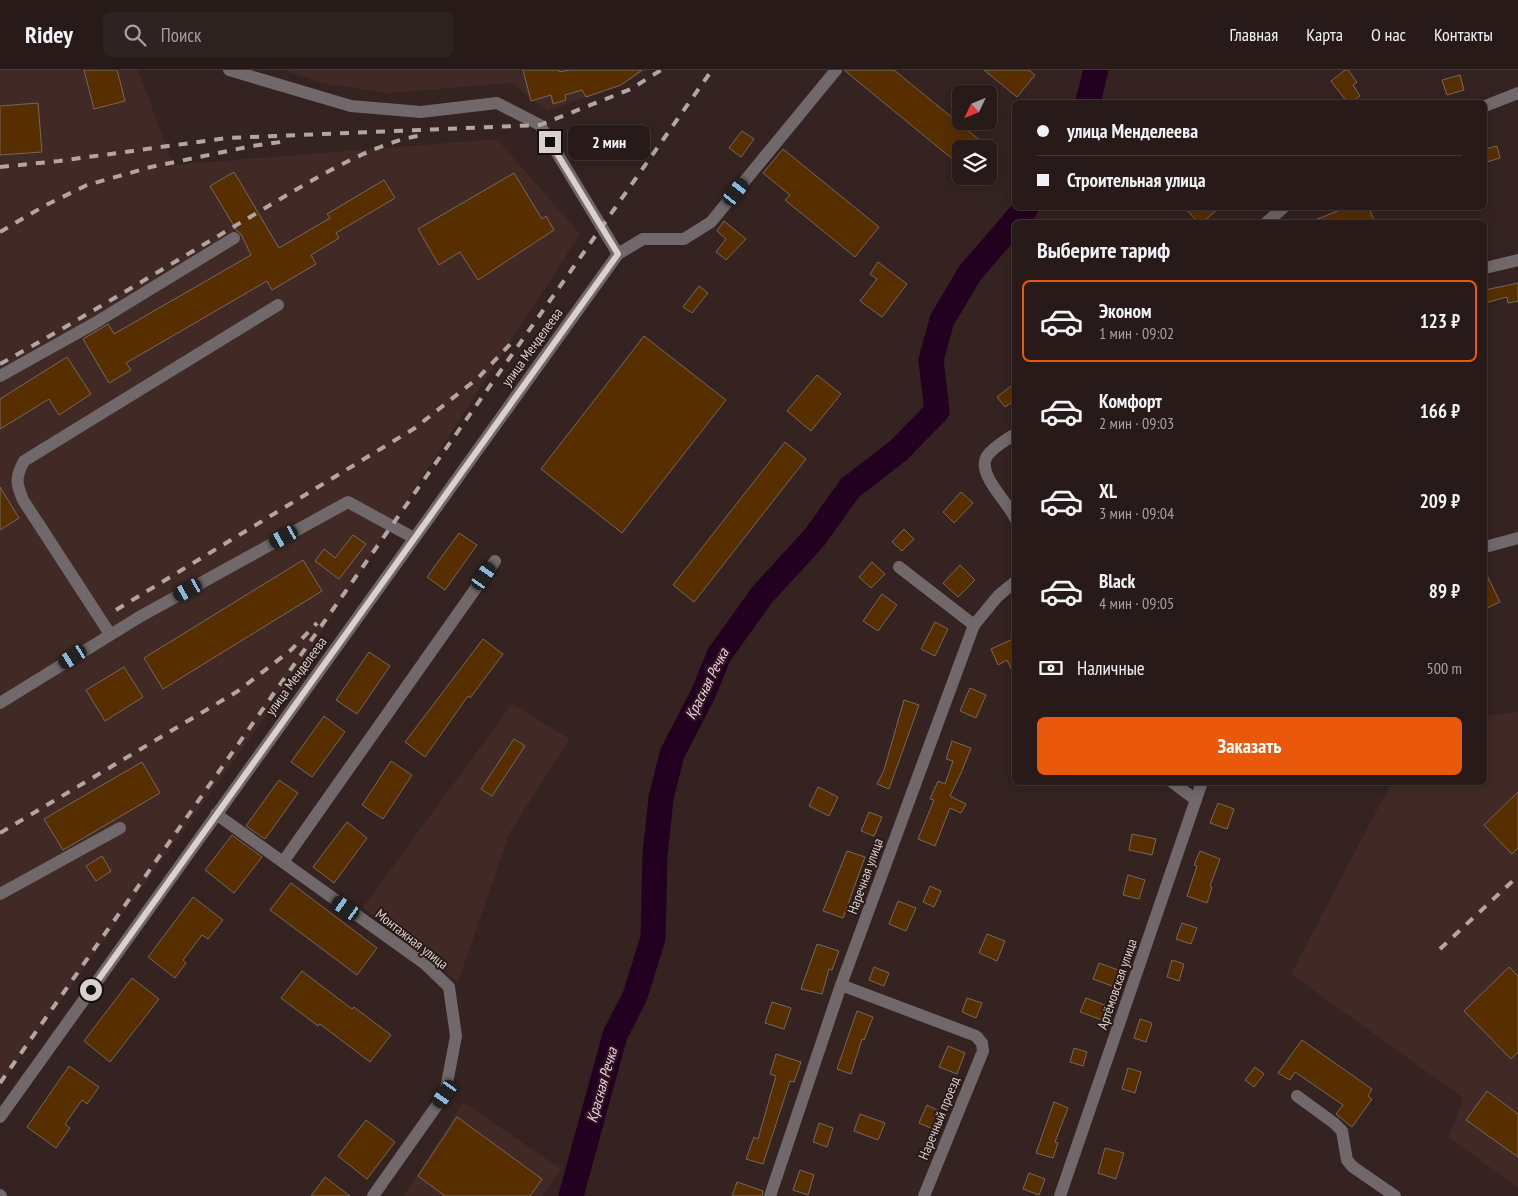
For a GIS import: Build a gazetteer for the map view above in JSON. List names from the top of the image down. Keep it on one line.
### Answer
{"streets":{"street":["улица Менделеева","Наречная улица","Монтажная улица","Артёмовская улица","Наречный проезд"]},"crossings":[["улица Менделеева","Монтажная улица"],["Наречная улица","Наречный проезд"]],"water":["Красная Речка"],"north":"bottom left","page":{"header":"Ridey","search":"Поиск","nav":["Главная","Карта","О нас","Контакты"],"banner":["улица Менделеева","Строительная улица"],"bubble":"2 мин","heading":"Выберите тариф","list":[{"name":"Эконом","note":"1 мин · 09:02","value":"123 ₽"},{"name":"Комфорт","note":"2 мин · 09:03","value":"166 ₽"},{"name":"XL","note":"3 мин · 09:04","value":"209 ₽"},{"name":"Black","note":"4 мин · 09:05","value":"89 ₽"}],"pay":["Наличные","500 m"],"buttons":"Заказать"}}
